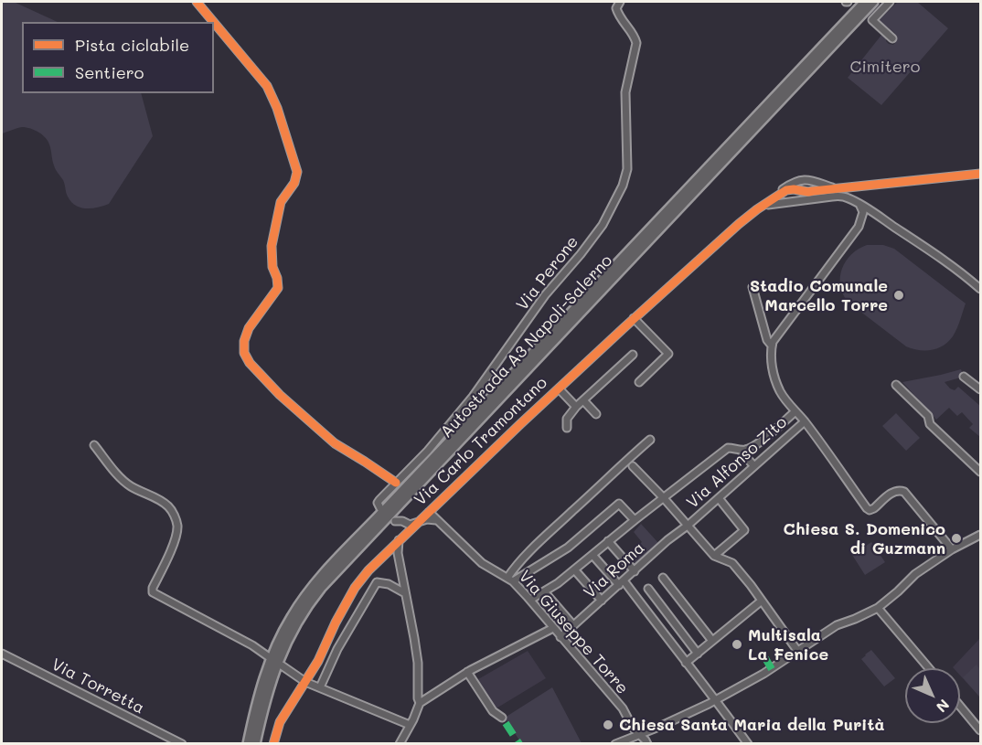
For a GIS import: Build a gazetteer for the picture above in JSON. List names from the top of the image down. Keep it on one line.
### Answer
{"streets":{"highway":["Autostrada A3 Napoli-Salerno"],"street":["Via Perone","Via Carlo Tramontano","Via Alfonso Zito","Via Roma","Via Giuseppe Torre","Via Torretta"]},"crossings":[["Via Carlo Tramontano","Via Giuseppe Torre"],["Via Alfonso Zito","Via Roma"],["Via Roma","Via Giuseppe Torre"]],"parks":["Cimitero"],"places":["Stadio Comunale Marcello Torre","Chiesa S. Domenico di Guzmann","Multisala La Fenice","Chiesa Santa Maria della Purità"],"legend":["Pista ciclabile","Sentiero"],"north":"bottom right"}
